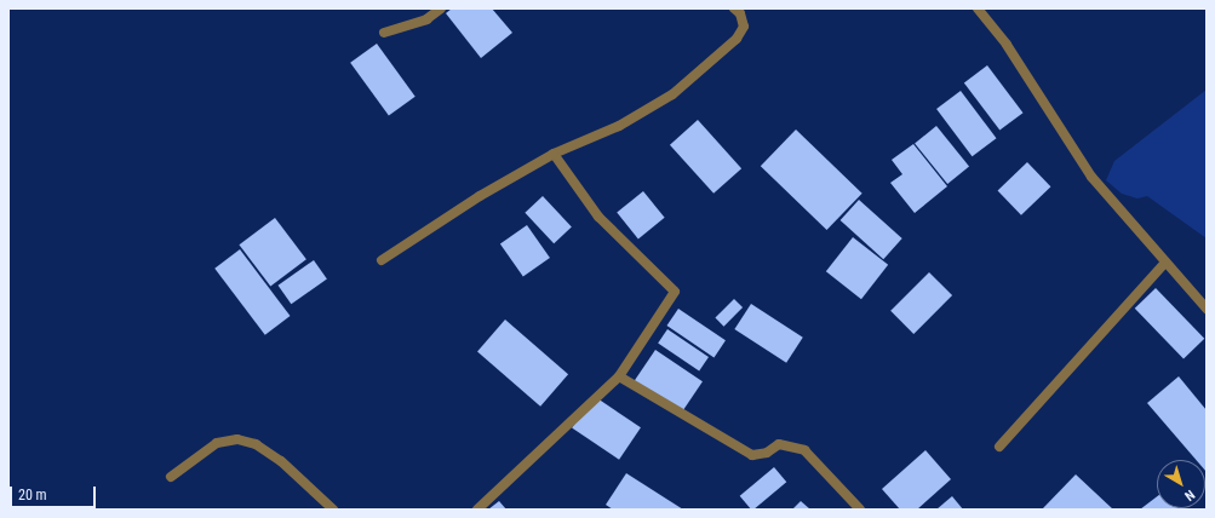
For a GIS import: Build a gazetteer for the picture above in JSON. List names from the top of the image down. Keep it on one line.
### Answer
{"scale_bar":"20 m","north":"bottom right"}
